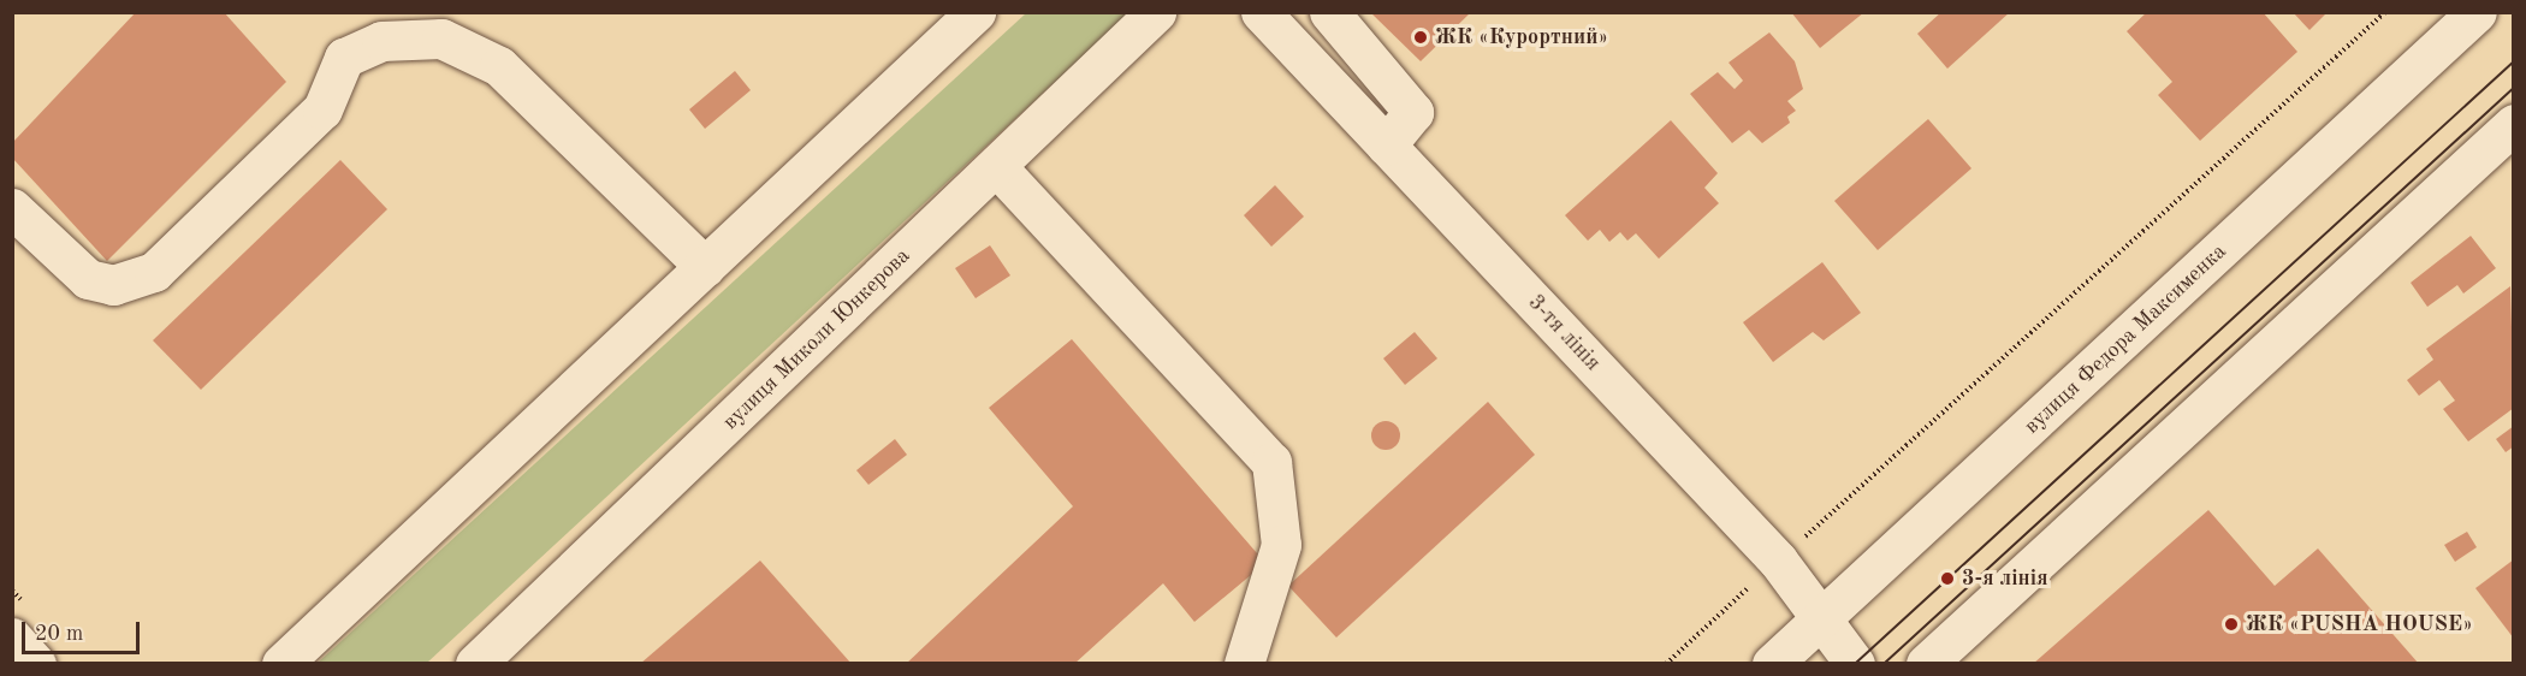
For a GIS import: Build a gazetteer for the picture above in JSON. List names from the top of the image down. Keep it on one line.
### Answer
{"streets":{"street":["3-тя лінія","вулиця Миколи Юнкерова","вулиця Федора Максименка"]},"crossings":[["3-тя лінія","вулиця Федора Максименка"]],"places":["ЖК «Курортний»","3-я лінія","ЖК «PUSHA HOUSE»"],"scale_bar":"20 m"}
